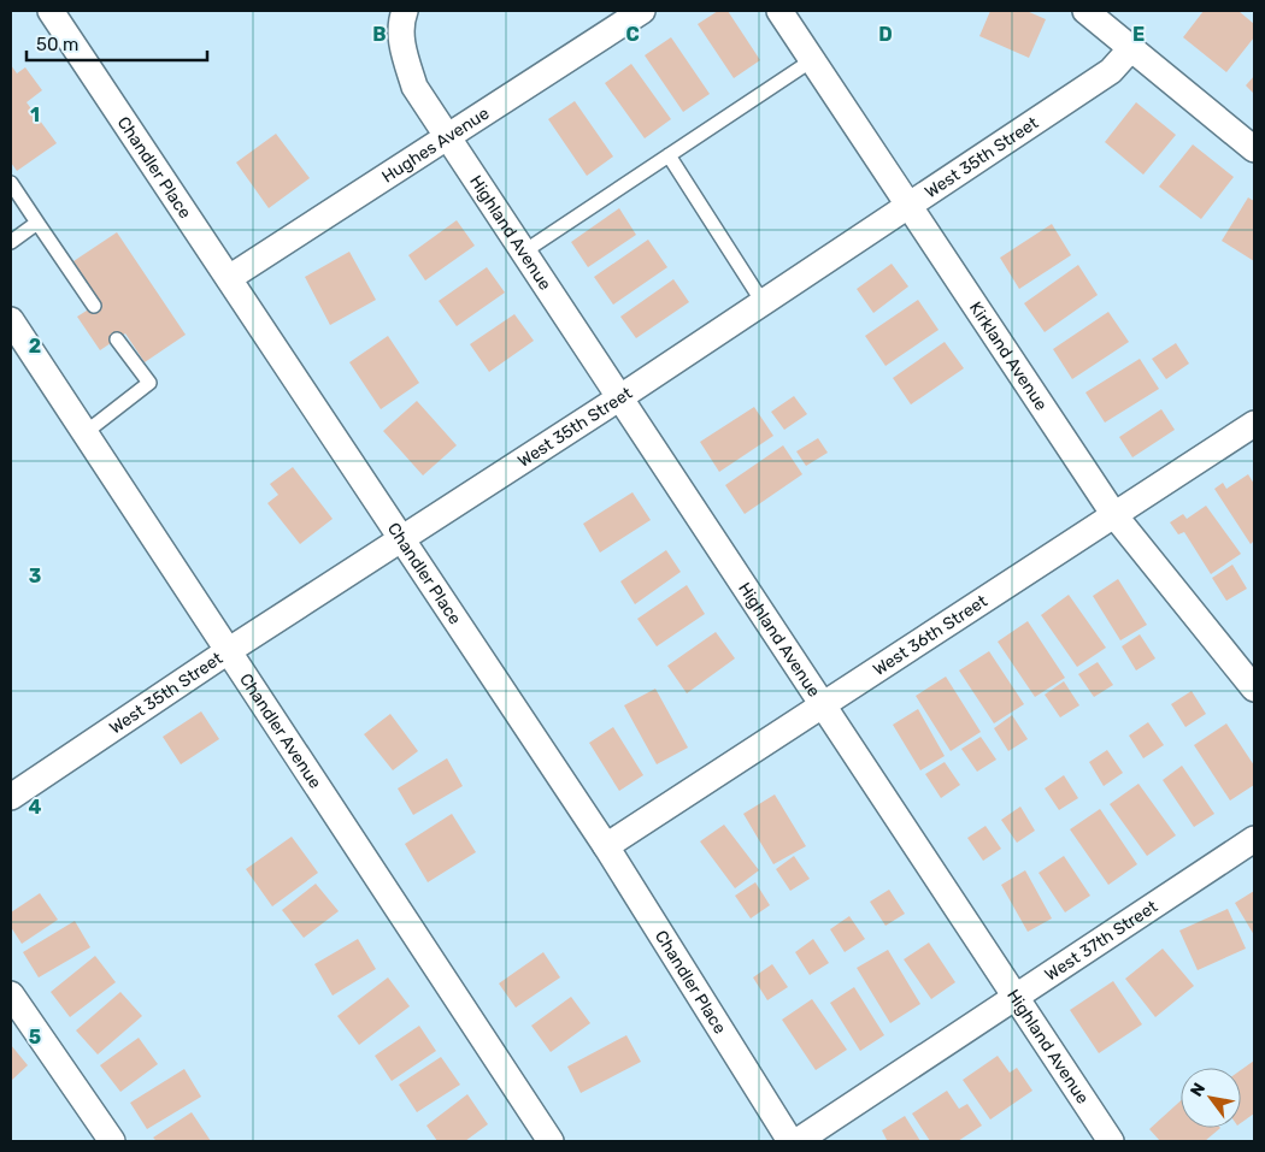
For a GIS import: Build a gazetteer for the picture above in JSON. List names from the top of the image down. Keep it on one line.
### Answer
{"streets":{"street":["Hughes Avenue","West 35th Street","Chandler Place","Highland Avenue","Kirkland Avenue","West 36th Street","Chandler Avenue","West 37th Street"]},"crossings":[["Hughes Avenue","Chandler Place"],["Hughes Avenue","Highland Avenue"],["West 35th Street","Chandler Place"],["West 35th Street","Highland Avenue"],["West 35th Street","Kirkland Avenue"],["West 35th Street","Chandler Avenue"],["Chandler Place","West 36th Street"],["Highland Avenue","West 36th Street"],["Highland Avenue","West 37th Street"],["Kirkland Avenue","West 36th Street"]],"scale_bar":"50 m","north":"top left","grid":{"columns":["B","C","D","E"],"rows":["1","2","3","4","5"]}}
